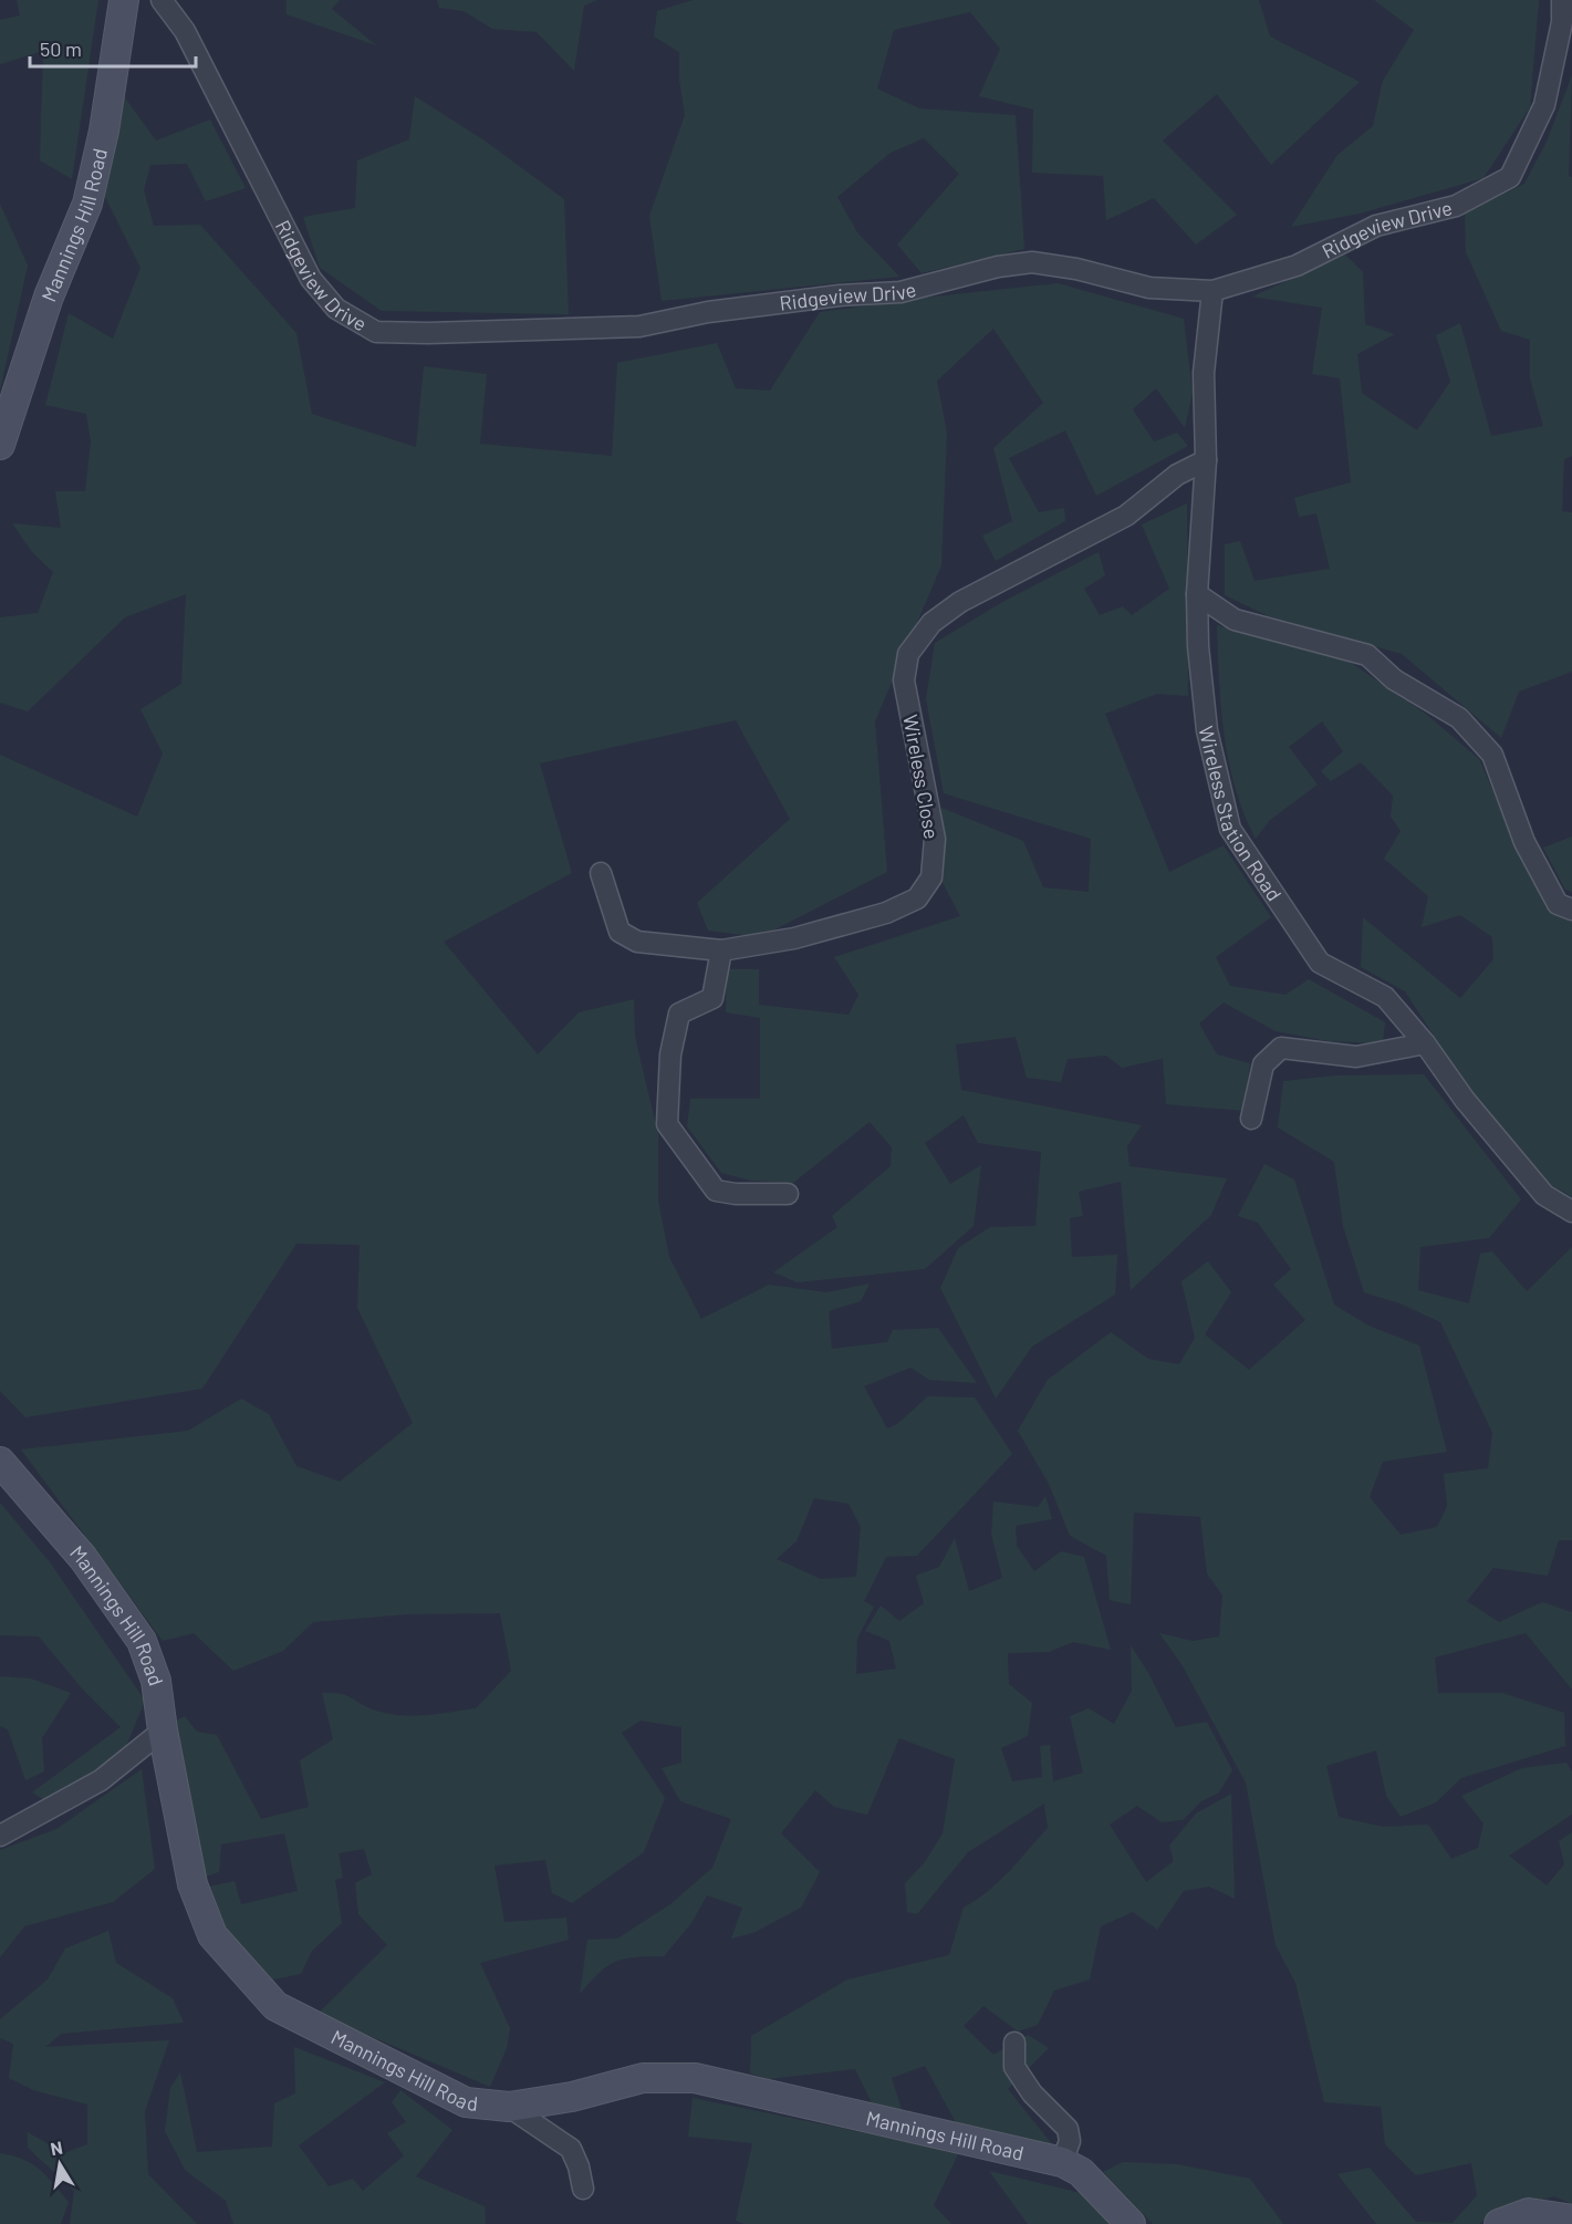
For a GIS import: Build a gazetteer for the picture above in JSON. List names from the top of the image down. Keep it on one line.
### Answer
{"streets":{"main road":["Mannings Hill Road"],"street":["Ridgeview Drive","Wireless Close","Wireless Station Road"]},"crossings":[["Ridgeview Drive","Wireless Station Road"],["Wireless Close","Wireless Station Road"]],"scale_bar":"50 m","north":"top"}
